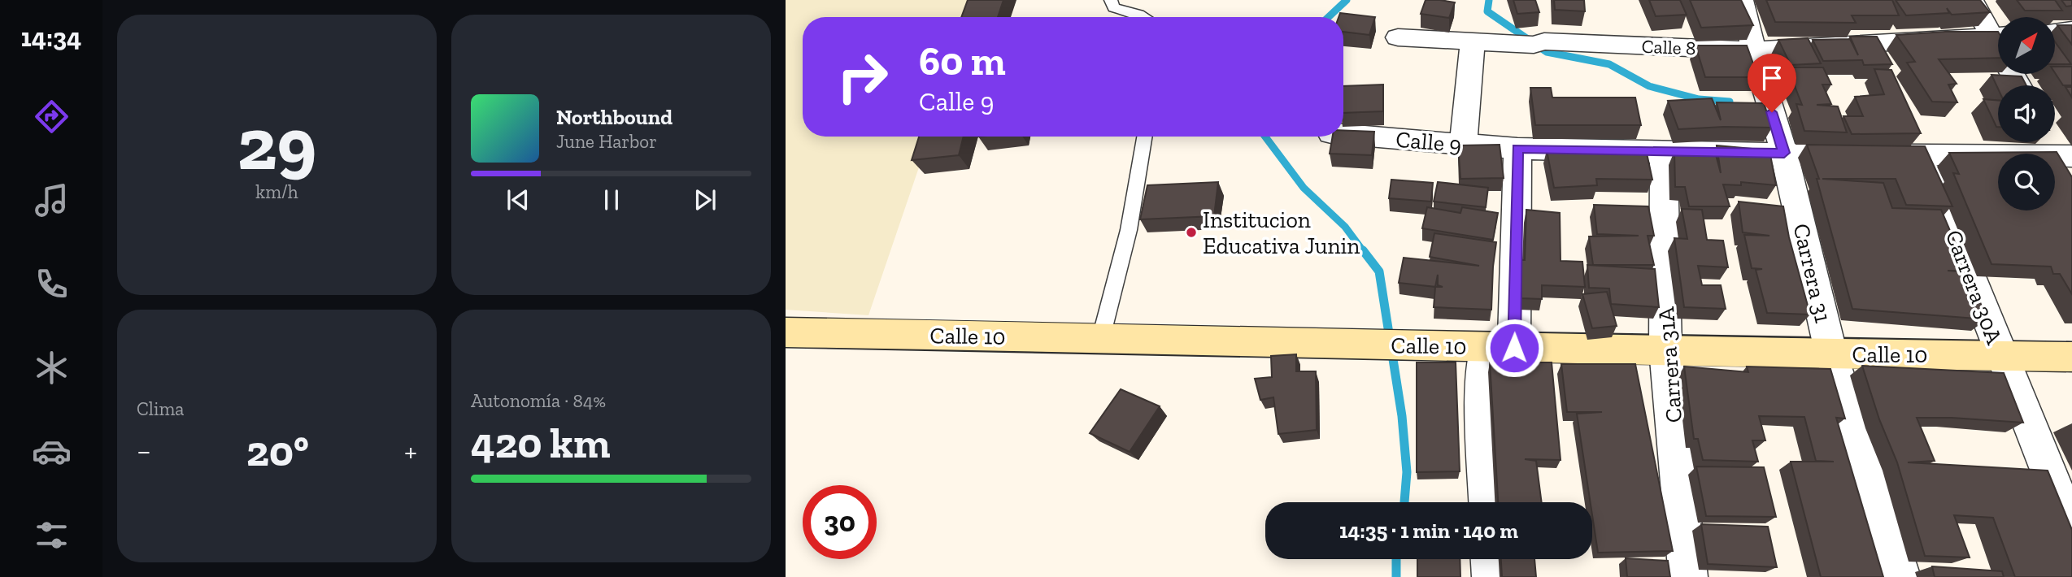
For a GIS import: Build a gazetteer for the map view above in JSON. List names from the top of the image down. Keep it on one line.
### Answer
{"streets":{"main road":["Calle 10"],"street":["Calle 8","Calle 9","Carrera 31","Carrera 30A","Carrera 31A"]},"crossings":[["Calle 8","Carrera 31"],["Calle 9","Carrera 31"],["Calle 9","Carrera 30A"],["Calle 9","Carrera 31A"],["Carrera 31","Calle 10"],["Carrera 30A","Calle 10"],["Calle 10","Carrera 31A"]],"places":["Institucion Educativa Junin"],"north":"top right","page":{"tabs":"14:34","tile":[["29","km/h"],"Clima",["Autonomía · 84%","420 km"]],"turn":["60 m","Calle 9"],"song":["Northbound","June Harbor"],"heat":["−","20°","+"],"limit":"30","trip":"14:35 · 1 min · 140 m"}}
